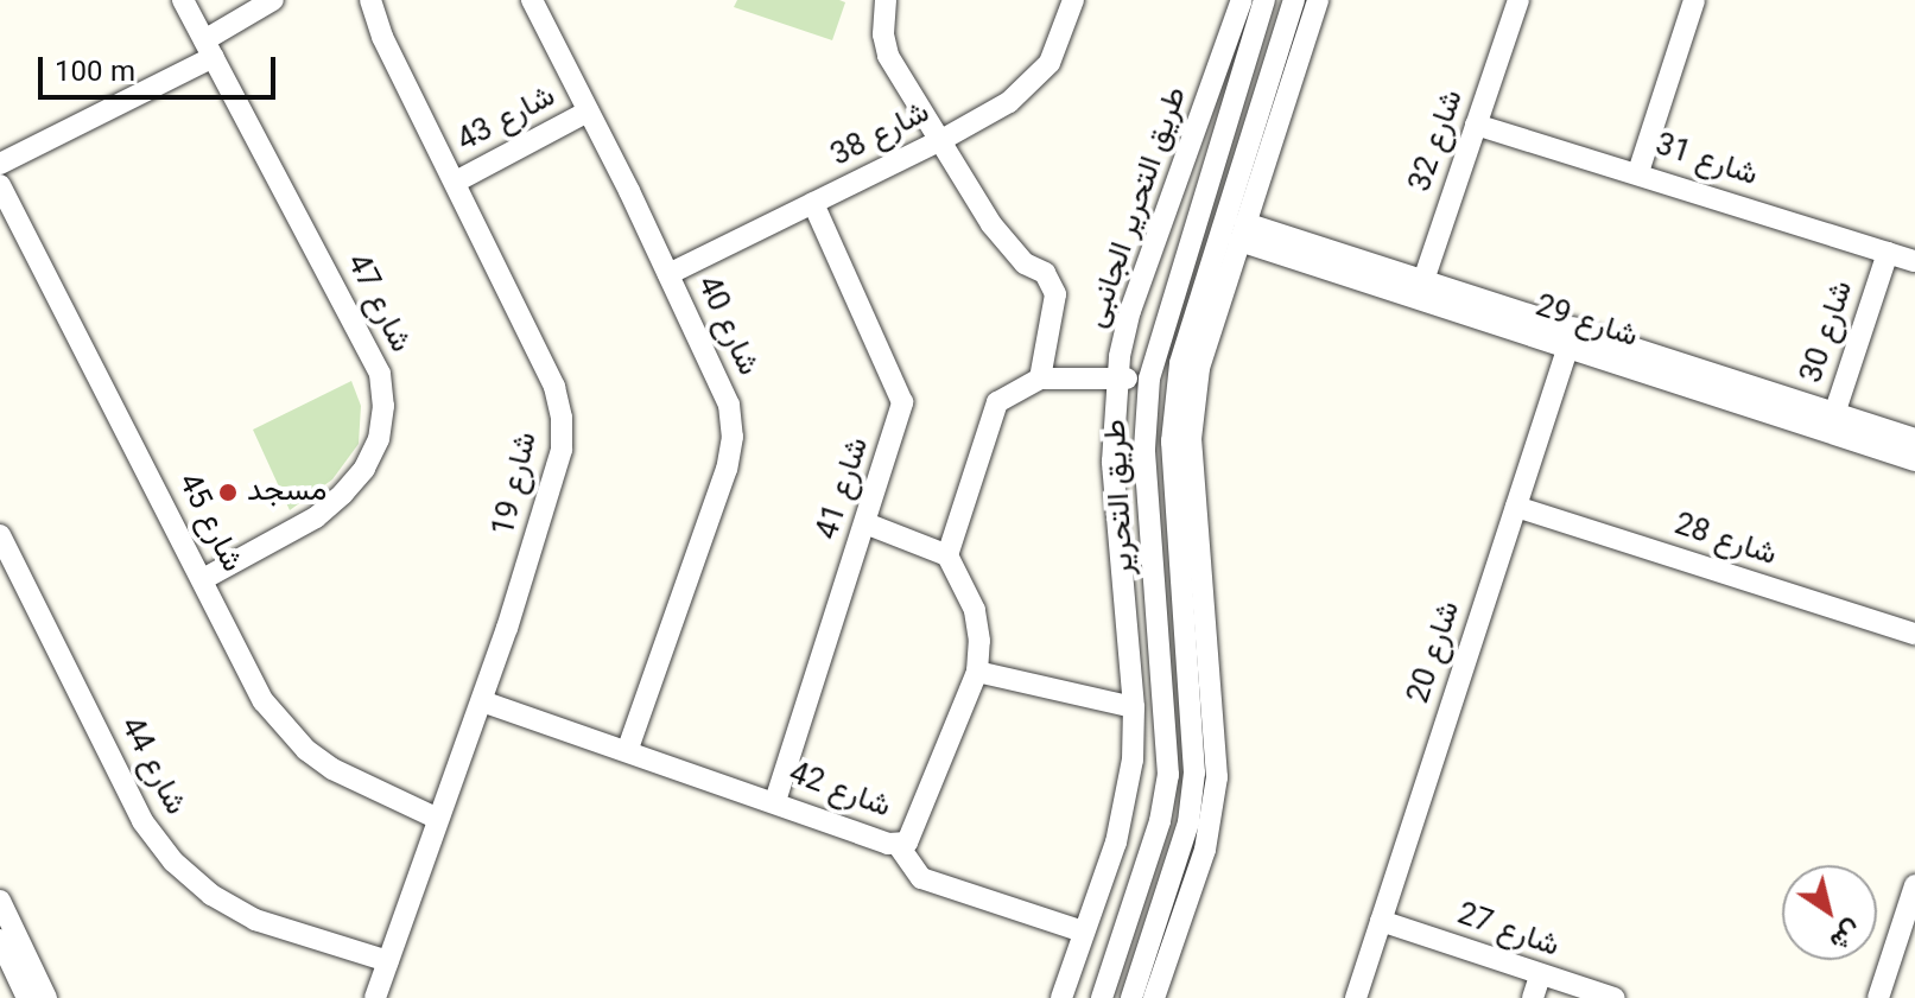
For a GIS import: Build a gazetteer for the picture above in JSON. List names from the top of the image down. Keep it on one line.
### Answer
{"streets":{"street":["شارع 43","شارع 38","شارع 32","شارع 31","طريق التحرير الجانبى","شارع 47","شارع 29","شارع 40","شارع 30","شارع 19","شارع 41","طريق التحرير","شارع 45","شارع 28","شارع 20","شارع 44","شارع 42","شارع 27"]},"crossings":[["شارع 43","شارع 40"],["شارع 43","شارع 19"],["شارع 38","شارع 40"],["شارع 38","شارع 41"],["شارع 32","شارع 31"],["شارع 32","شارع 29"],["شارع 31","شارع 30"],["شارع 47","شارع 45"],["شارع 29","شارع 30"],["شارع 29","شارع 20"],["شارع 40","شارع 42"],["شارع 19","شارع 45"],["شارع 19","شارع 44"],["شارع 19","شارع 42"],["شارع 41","شارع 42"],["شارع 28","شارع 20"],["شارع 20","شارع 27"]],"places":["مسجد"],"scale_bar":"100 m","north":"bottom right"}
